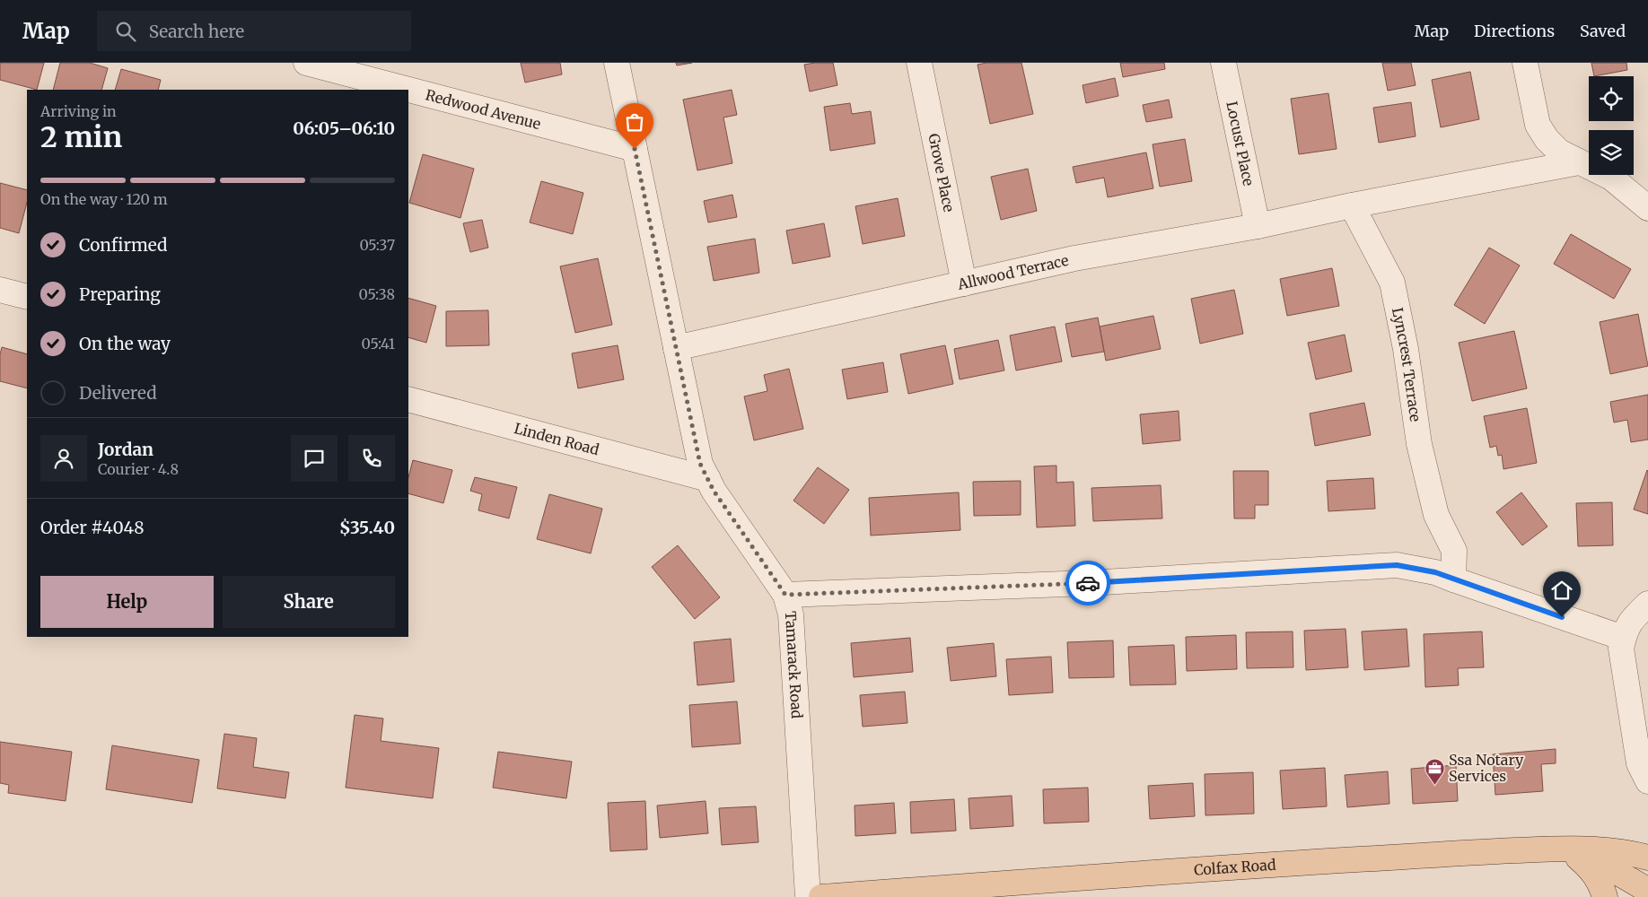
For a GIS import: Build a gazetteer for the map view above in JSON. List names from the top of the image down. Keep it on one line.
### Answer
{"streets":{"main road":["Colfax Road"],"street":["Redwood Avenue","Locust Place","Grove Place","Allwood Terrace","Lyncrest Terrace","Linden Road","Tamarack Road"]},"crossings":[["Redwood Avenue","Tamarack Road"],["Locust Place","Allwood Terrace"],["Grove Place","Allwood Terrace"],["Allwood Terrace","Lyncrest Terrace"],["Allwood Terrace","Tamarack Road"],["Linden Road","Tamarack Road"]],"places":{"office":["Ssa Notary Services"]},"page":{"header":"Map","search":"Search here","nav":["Map","Directions","Saved"],"heading":["2 min","Arriving in","06:05–06:10"],"panel":["Jordan","Courier · 4.8","Order #4048","$35.40"],"bar":"On the way · 120 m","list":[["Confirmed","05:37"],["Preparing","05:38"],["On the way","05:41"],"Delivered"],"buttons":["Help","Share"]}}
